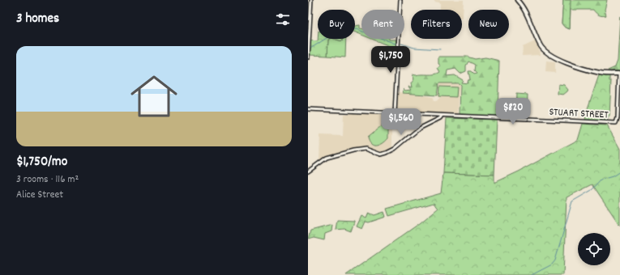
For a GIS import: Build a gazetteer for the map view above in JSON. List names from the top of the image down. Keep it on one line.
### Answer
{"streets":{"street":["STUART STREET"]},"page":{"heading":"3 homes","chip":["Buy","Rent","Filters","New"],"list":[{"name":"$1,750/mo","note":"3 rooms · 116 m² · Alice Street"}],"price":["$1,750","$820","$1,560"]}}
